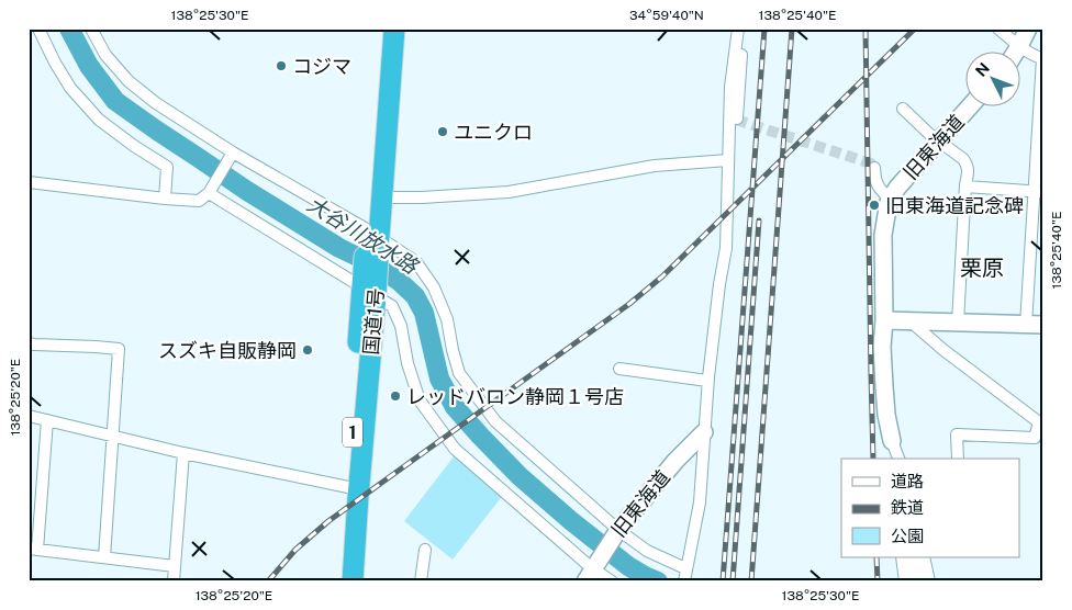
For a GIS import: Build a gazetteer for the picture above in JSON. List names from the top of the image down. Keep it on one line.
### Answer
{"streets":{"highway":["国道1号","1"],"street":["旧東海道"]},"districts":["栗原"],"water":["大谷川放水路"],"places":["コジマ","ユニクロ","旧東海道記念碑","スズキ自販静岡","レッドバロン静岡１号店"],"legend":["道路","鉄道","公園"],"north":"top left","coordinates":["138°25'30\"E","34°59'40\"N","138°25'40\"E","138°25'20\"E"]}
